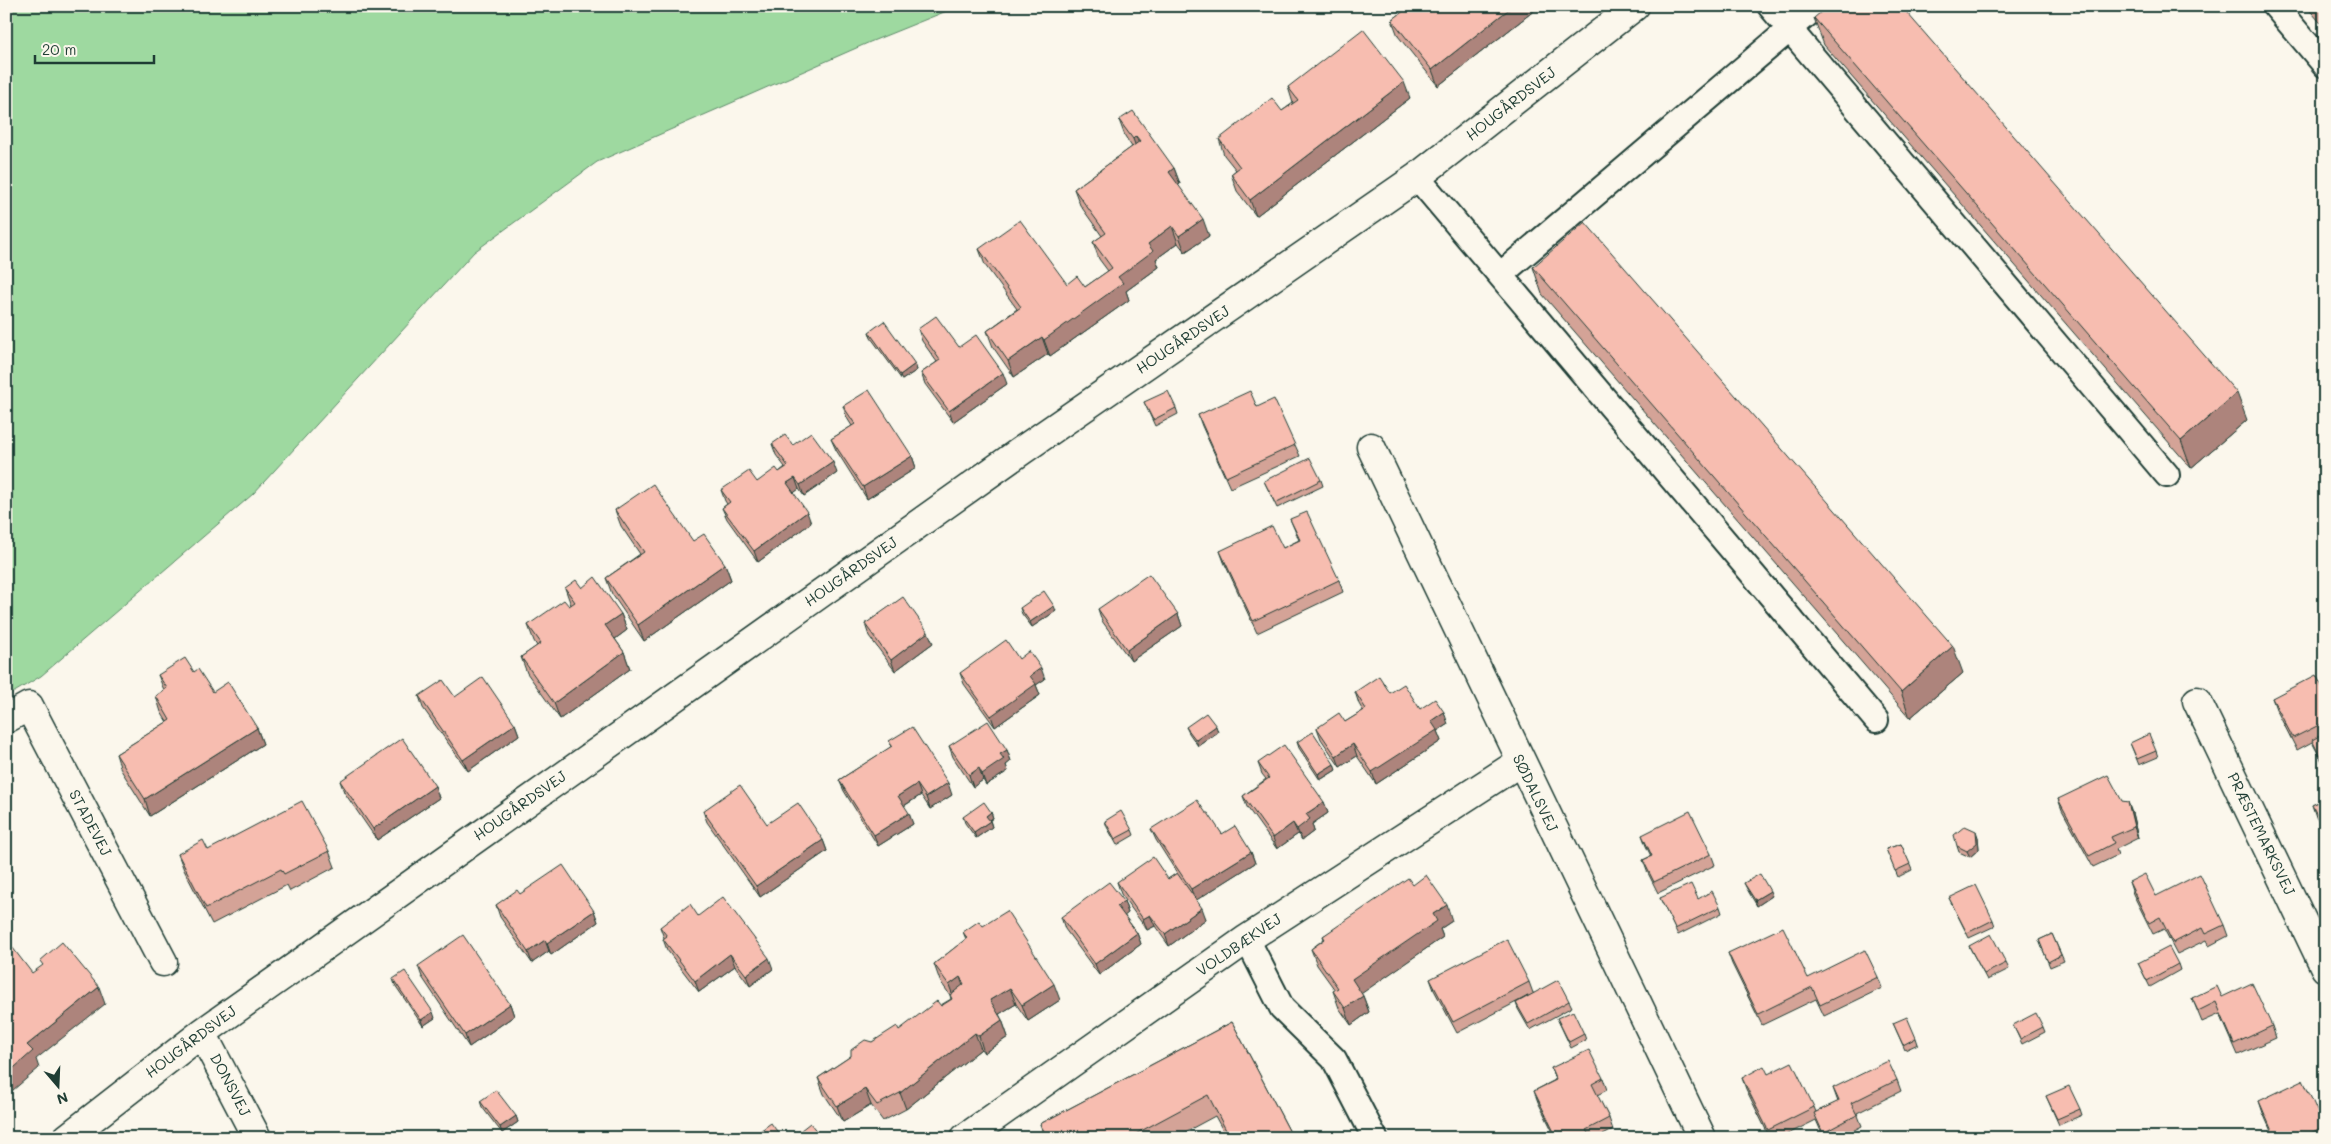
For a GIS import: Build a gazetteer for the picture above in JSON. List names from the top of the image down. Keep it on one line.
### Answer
{"streets":{"street":["HOUGÅRDSVEJ","SØDALSVEJ","STADEVEJ","PRÆSTEMARKSVEJ","VOLDBÆKVEJ","DONSVEJ"]},"crossings":[["HOUGÅRDSVEJ","DONSVEJ"],["SØDALSVEJ","VOLDBÆKVEJ"]],"scale_bar":"20 m","north":"bottom"}
